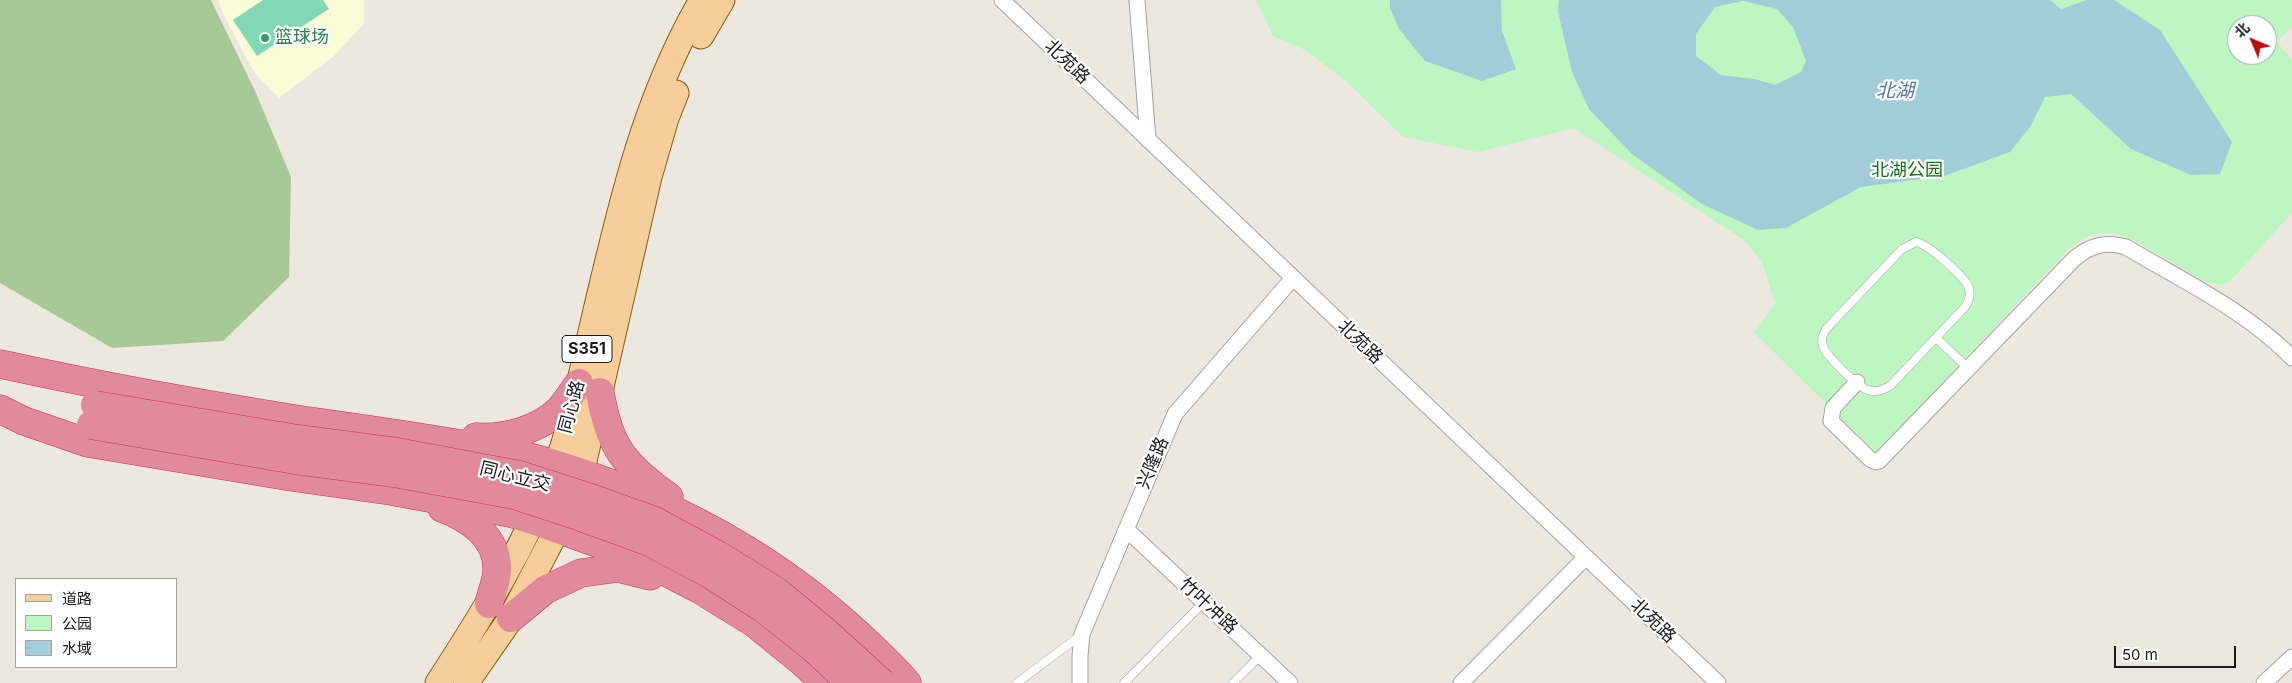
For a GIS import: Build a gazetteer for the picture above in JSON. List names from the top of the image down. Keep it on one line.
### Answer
{"streets":{"highway":["同心立交"],"main road":["S351","同心路"],"street":["北苑路","兴隆路","竹叶冲路"]},"crossings":[["北苑路","兴隆路"],["兴隆路","竹叶冲路"]],"water":["北湖"],"parks":["北湖公园"],"places":["篮球场"],"legend":["道路","公园","水域"],"scale_bar":"50 m","north":"top left"}
